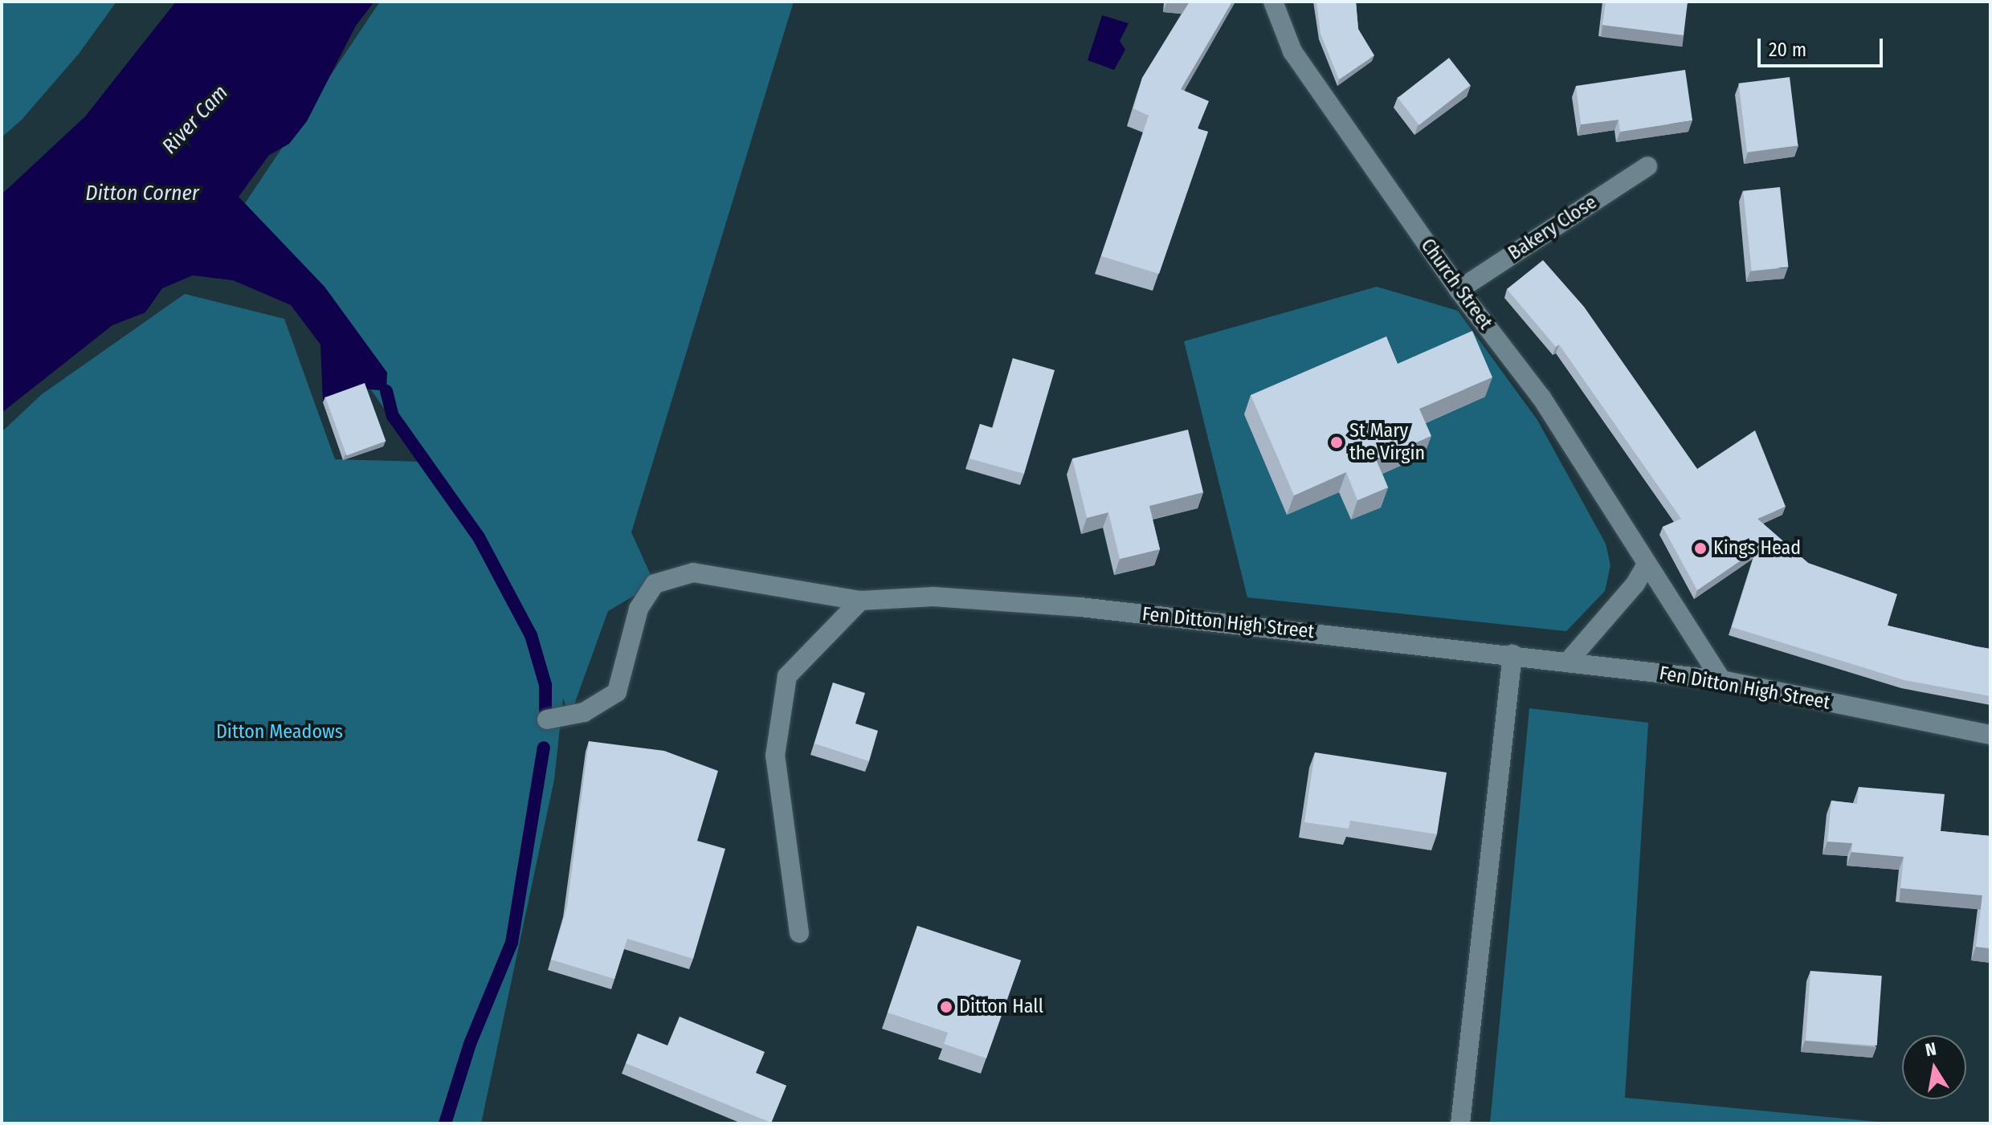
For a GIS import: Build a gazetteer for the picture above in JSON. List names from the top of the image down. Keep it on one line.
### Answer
{"streets":{"street":["Bakery Close","Church Street","Fen Ditton High Street"]},"crossings":[["Bakery Close","Church Street"],["Church Street","Fen Ditton High Street"]],"water":["River Cam","Ditton Corner"],"parks":["Ditton Meadows"],"places":["St Mary the Virgin","Kings Head","Ditton Hall"],"scale_bar":"20 m","north":"top"}
